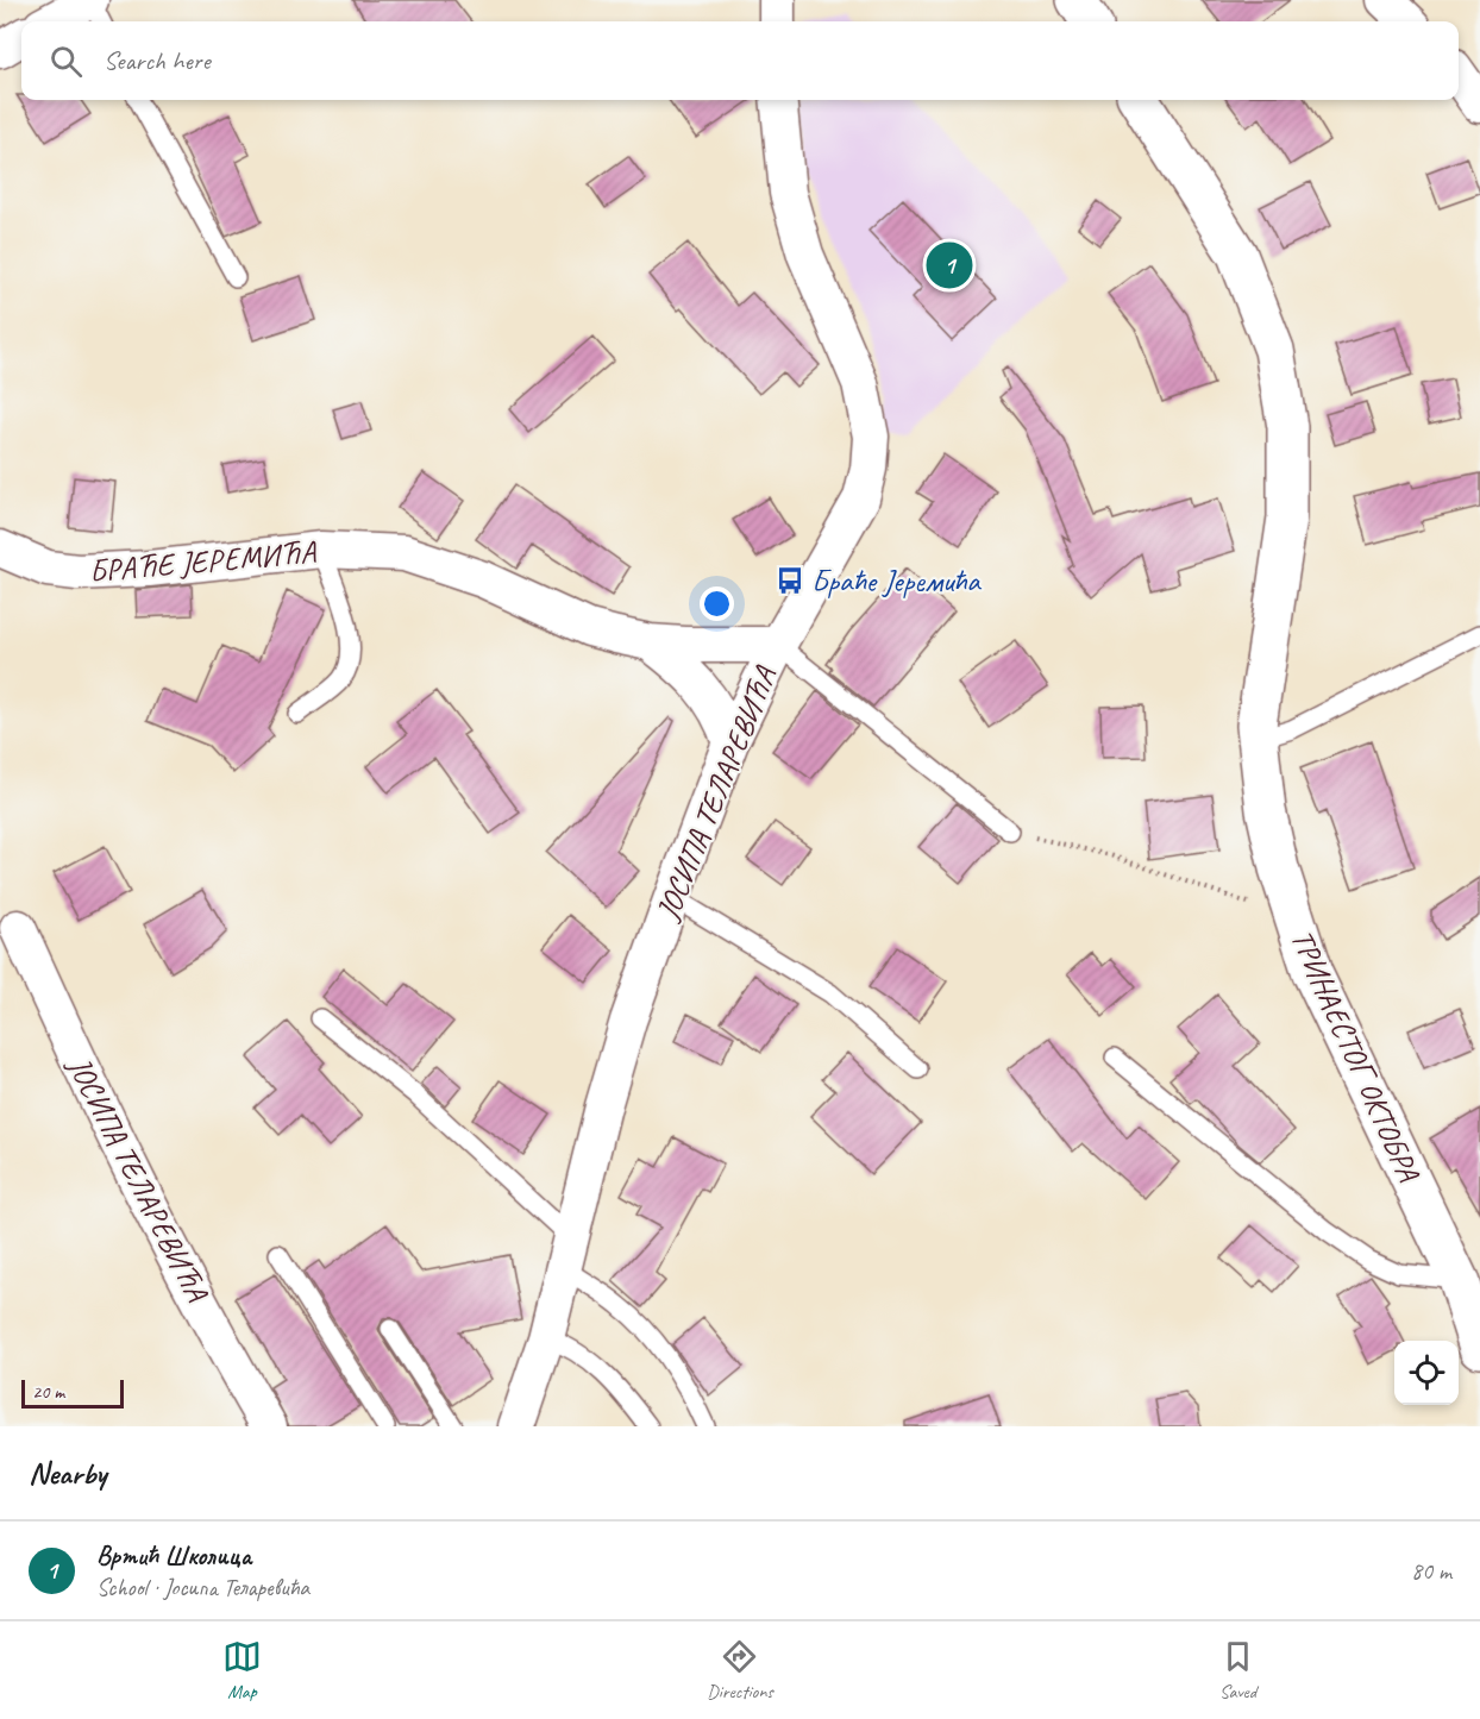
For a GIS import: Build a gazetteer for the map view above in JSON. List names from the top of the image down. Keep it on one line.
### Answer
{"streets":{"street":["БРАЋЕ ЈЕРЕМИЋА","ЈОСИПА ТЕЛАРЕВИЋА","ТРИНАЕСТОГ ОКТОБРА"]},"crossings":[["БРАЋЕ ЈЕРЕМИЋА","ЈОСИПА ТЕЛАРЕВИЋА"]],"places":{"bus stop":["Браће Јеремића"]},"scale_bar":"20 m","page":{"search":"Search here","pins":"1","scale":"20 m","heading":"Nearby","list":[{"mark":"1","name":"Вртић Школица","note":"School · Јосипа Теларевића","value":"80 m"}],"nav":["Map","Directions","Saved"]}}
